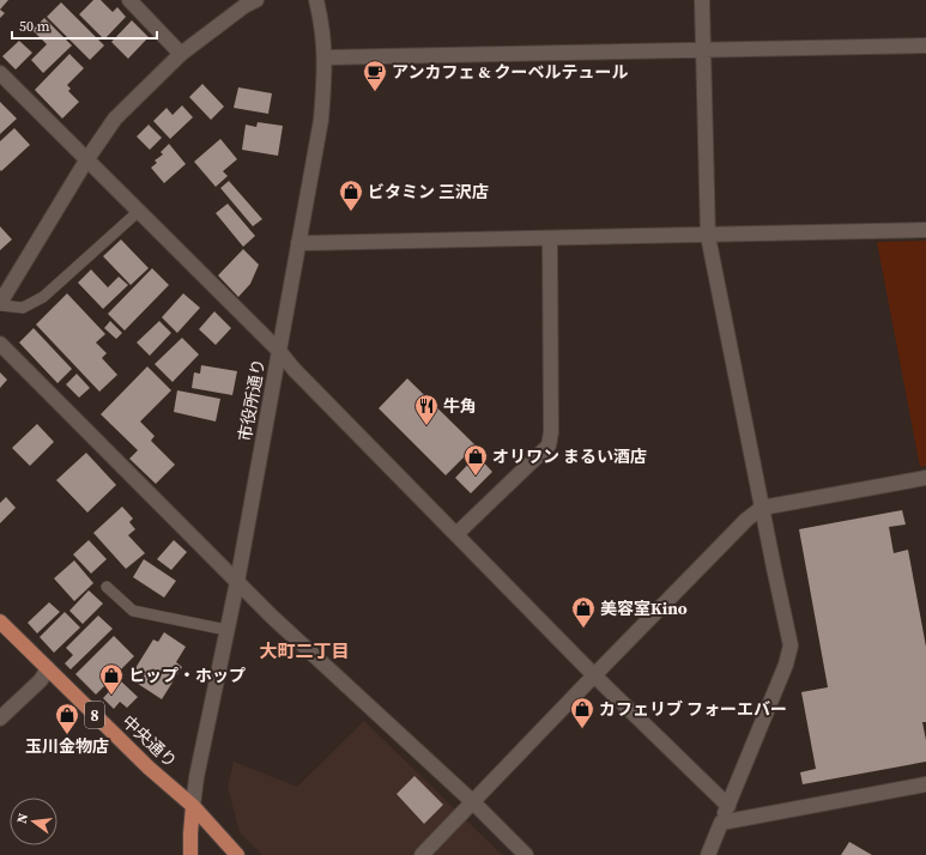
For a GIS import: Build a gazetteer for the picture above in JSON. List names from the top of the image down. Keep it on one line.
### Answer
{"streets":{"main road":["8","中央通り"],"street":["市役所通り"]},"crossings":[["市役所通り","8"],["市役所通り","中央通り"],["8","中央通り"]],"districts":["大町二丁目"],"places":{"cafe":["アンカフェ & クーベルテュール"],"shop":["ビタミン 三沢店","オリワン まるい酒店","美容室Kino","ヒップ・ホップ","カフェリブ フォーエバー","玉川金物店"],"restaurant":["牛角"]},"scale_bar":"50 m","north":"left"}
